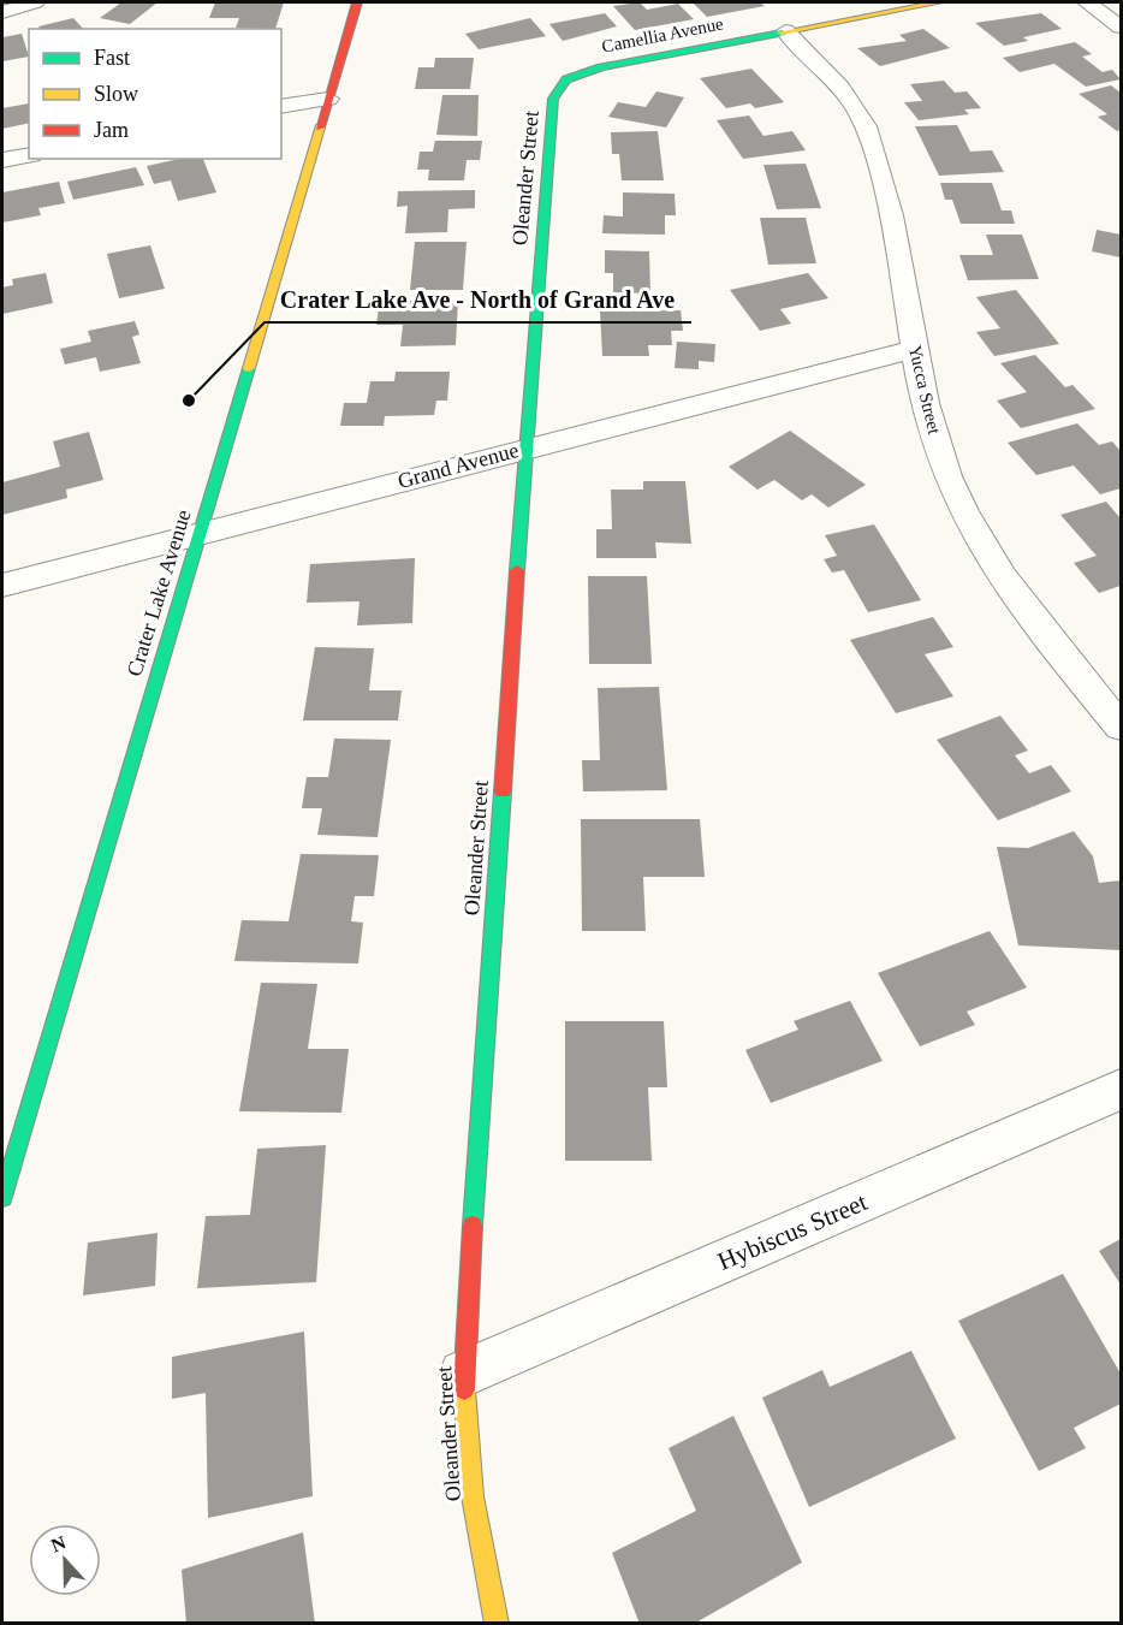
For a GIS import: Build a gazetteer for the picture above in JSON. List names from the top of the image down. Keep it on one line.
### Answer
{"streets":{"street":["Camellia Avenue","Oleander Street","Yucca Street","Grand Avenue","Crater Lake Avenue","Hybiscus Street"]},"crossings":[["Camellia Avenue","Oleander Street"],["Camellia Avenue","Yucca Street"],["Oleander Street","Grand Avenue"],["Oleander Street","Hybiscus Street"],["Yucca Street","Grand Avenue"],["Grand Avenue","Crater Lake Avenue"]],"places":["Crater Lake Ave - North of Grand Ave"],"legend":["Fast","Slow","Jam"],"north":"top"}
